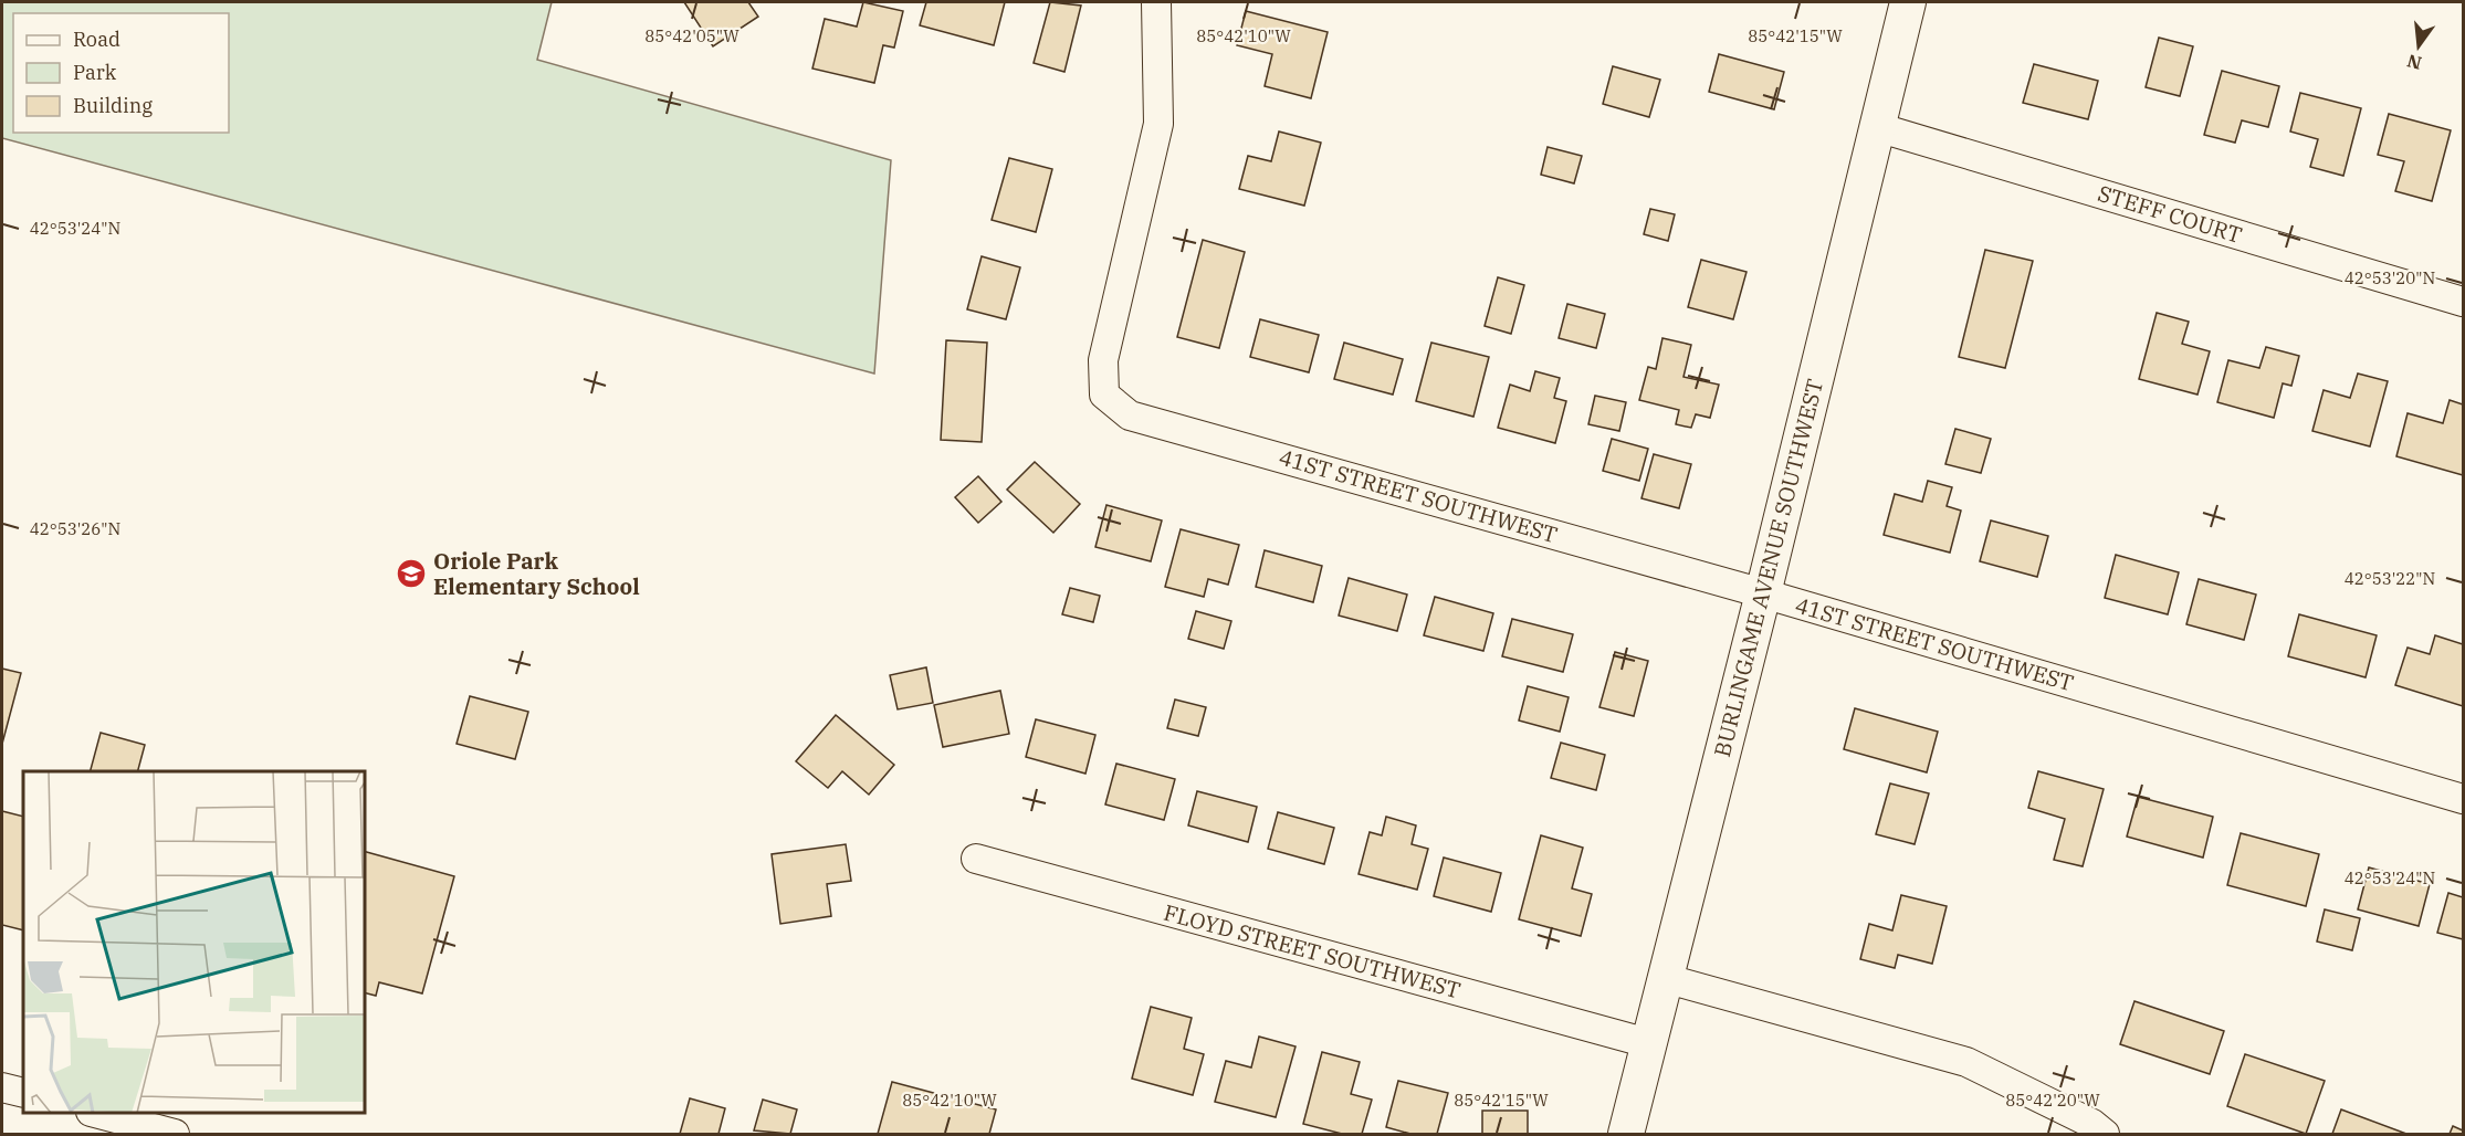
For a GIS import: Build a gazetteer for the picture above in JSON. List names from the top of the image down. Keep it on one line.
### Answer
{"streets":{"street":["STEFF COURT","41ST STREET SOUTHWEST","BURLINGAME AVENUE SOUTHWEST","FLOYD STREET SOUTHWEST"]},"crossings":[["STEFF COURT","BURLINGAME AVENUE SOUTHWEST"],["41ST STREET SOUTHWEST","BURLINGAME AVENUE SOUTHWEST"],["BURLINGAME AVENUE SOUTHWEST","FLOYD STREET SOUTHWEST"]],"places":{"school or university":["Oriole Park Elementary School"]},"legend":["Road","Park","Building"],"north":"bottom","coordinates":["85°42'05\"W","85°42'10\"W","85°42'15\"W","42°53'24\"N","42°53'20\"N","42°53'26\"N","42°53'22\"N","85°42'20\"W"]}
